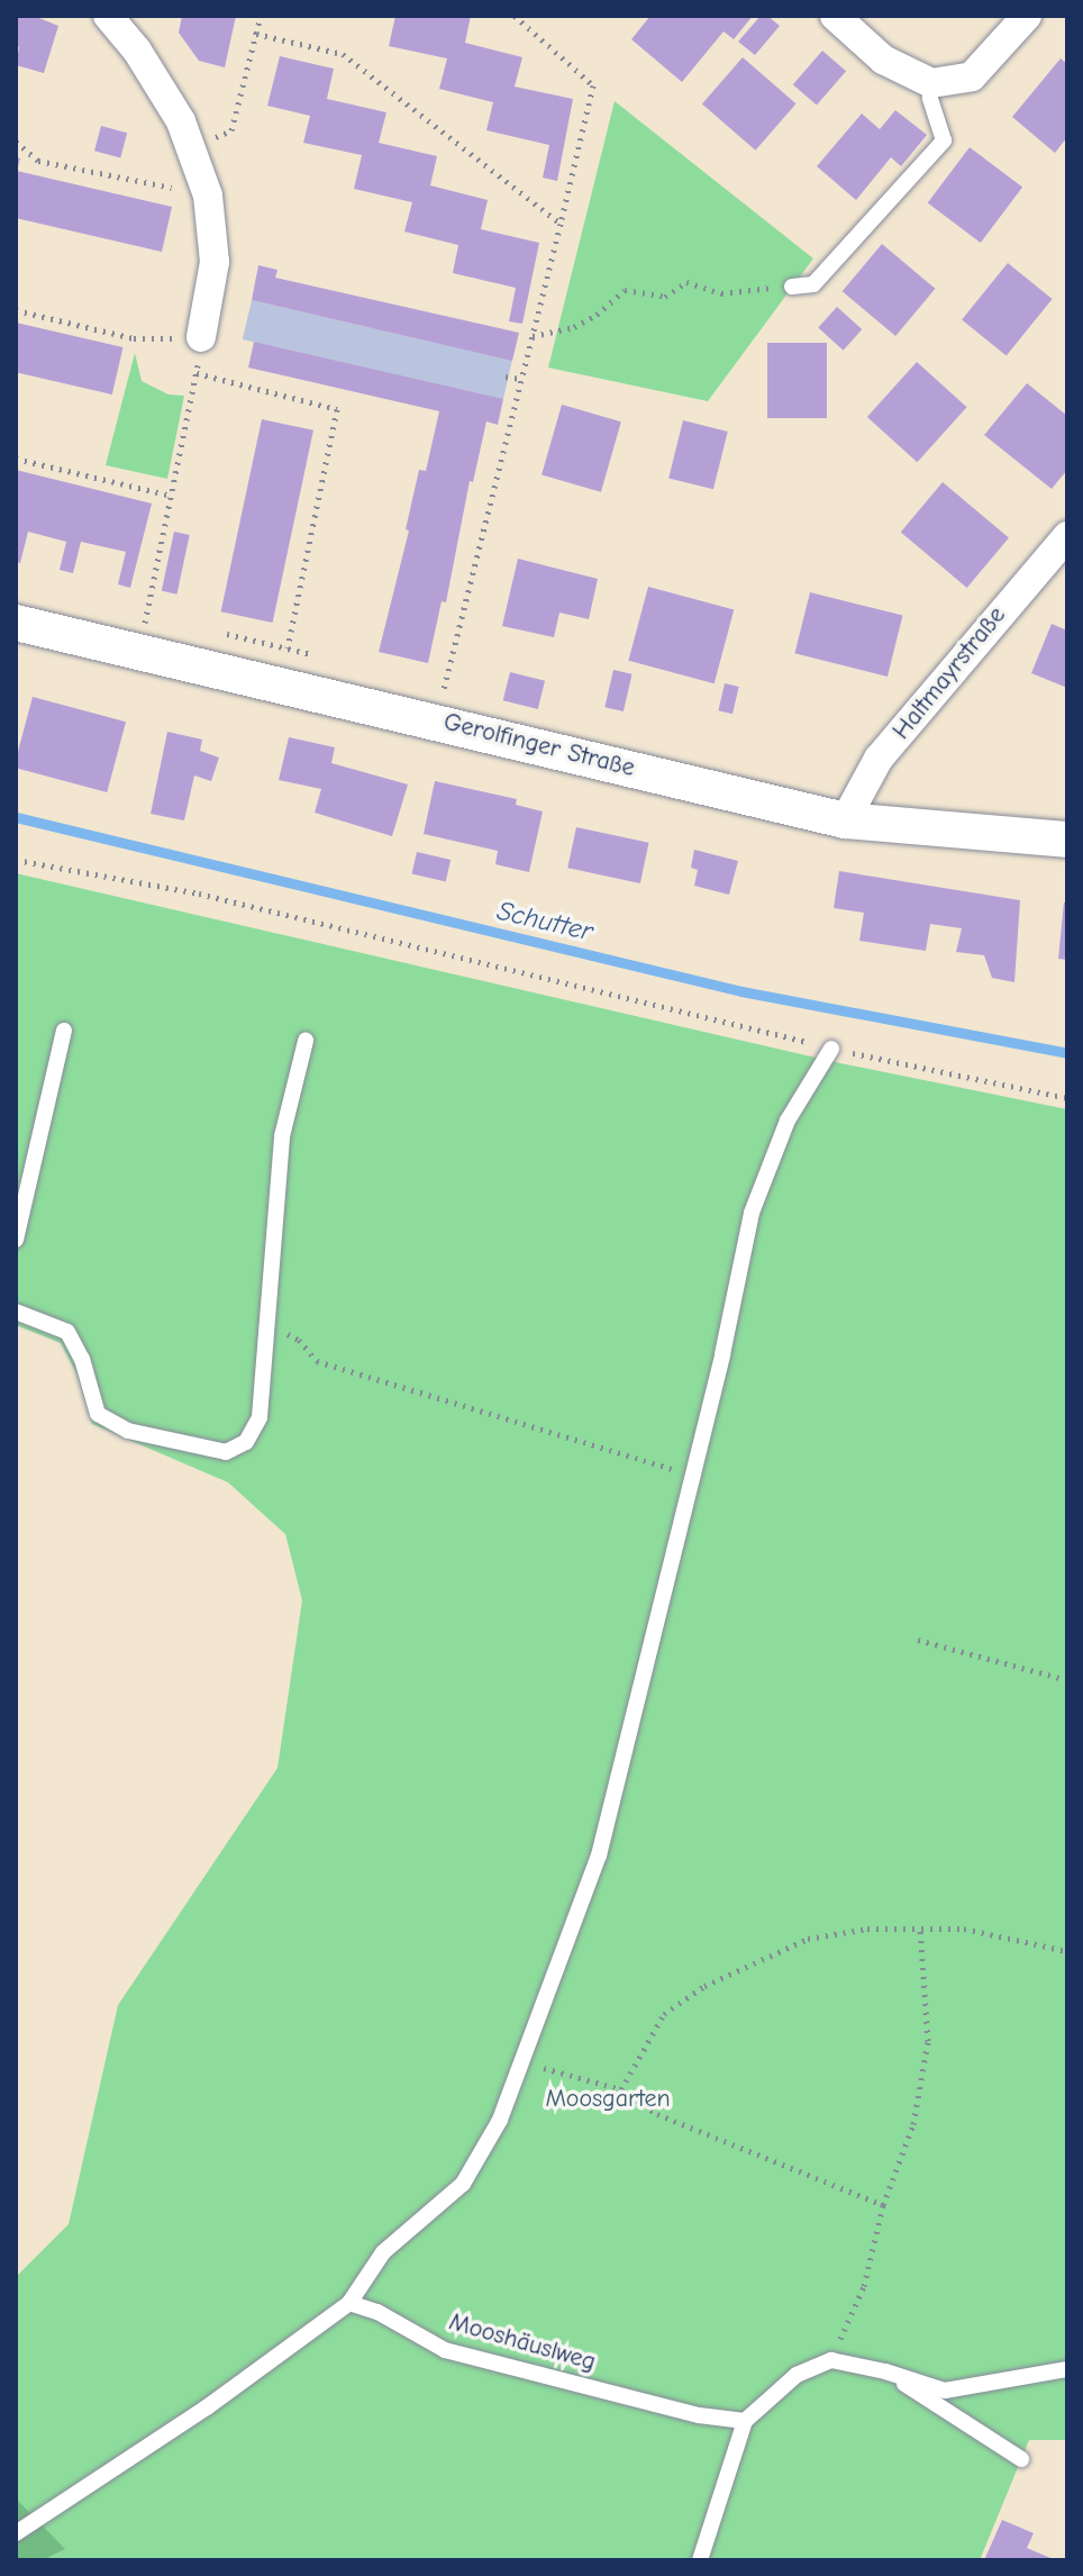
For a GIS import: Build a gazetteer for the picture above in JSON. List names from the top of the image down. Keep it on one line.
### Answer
{"streets":{"street":["Haltmayrstraße","Gerolfinger Straße"],"lane":["Mooshäuslweg"]},"crossings":[["Haltmayrstraße","Gerolfinger Straße"]],"water":["Schutter"],"parks":["Moosgarten"]}
